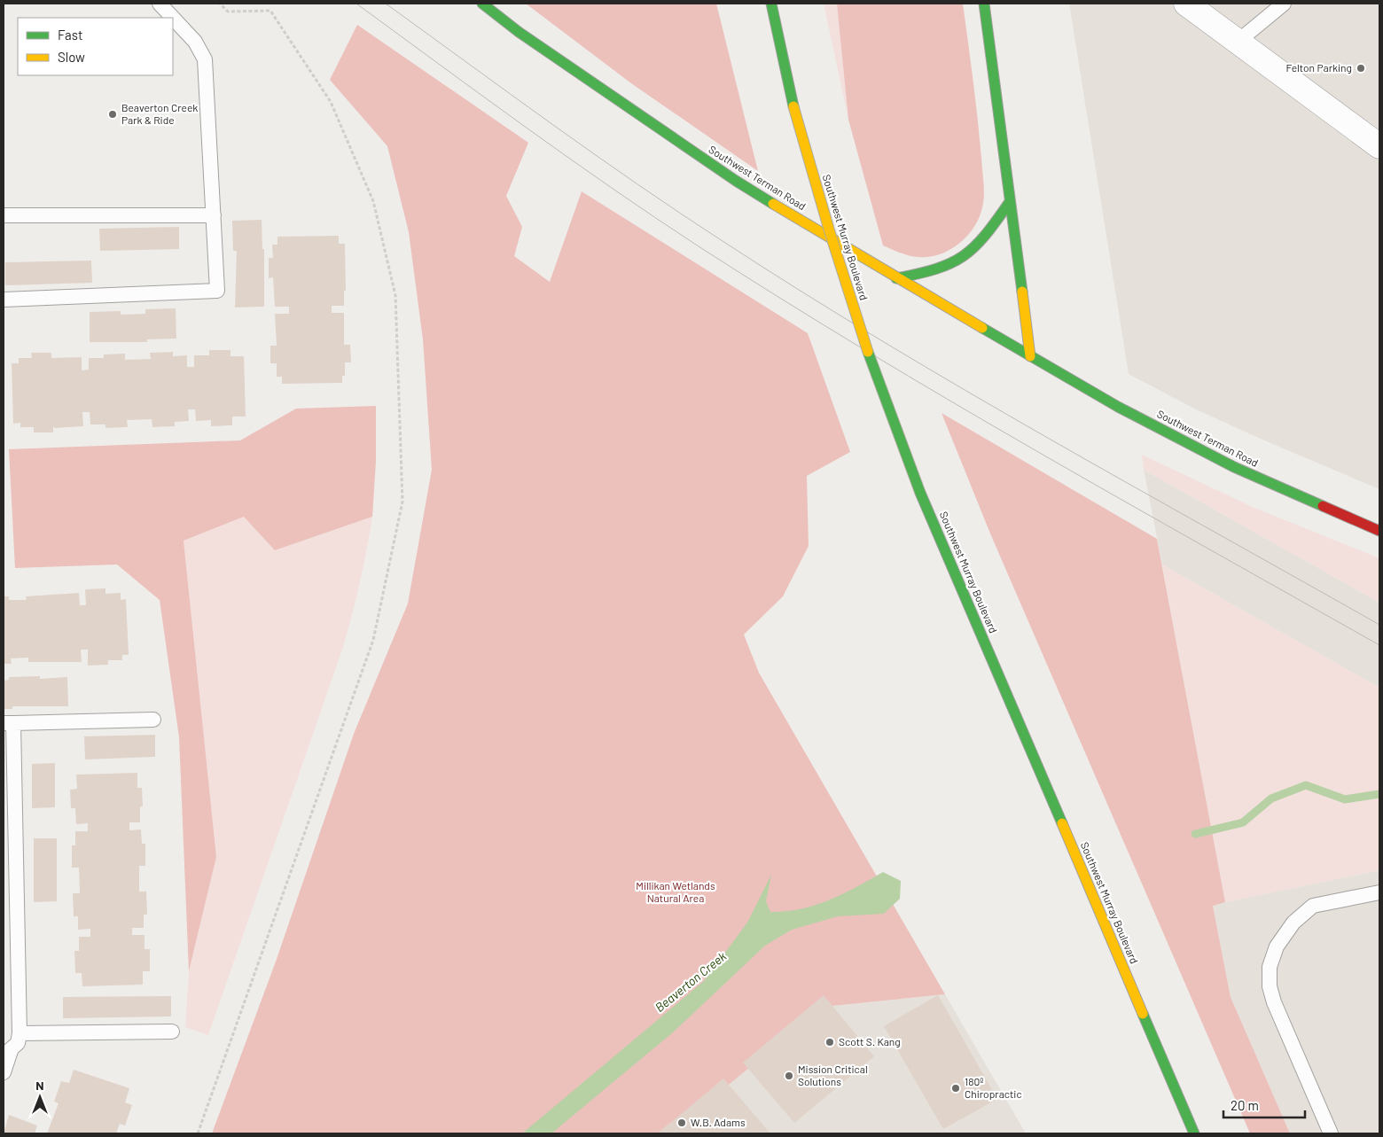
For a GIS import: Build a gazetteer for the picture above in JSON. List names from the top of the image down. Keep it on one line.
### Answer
{"streets":{"street":["Southwest Terman Road","Southwest Murray Boulevard"]},"water":["Beaverton Creek"],"parks":["Millikan Wetlands Natural Area"],"places":["Felton Parking","Beaverton Creek Park & Ride","Scott S. Kang","Mission Critical Solutions","180º Chiropractic","W.B. Adams"],"legend":["Fast","Slow"],"scale_bar":"20 m","north":"top"}
